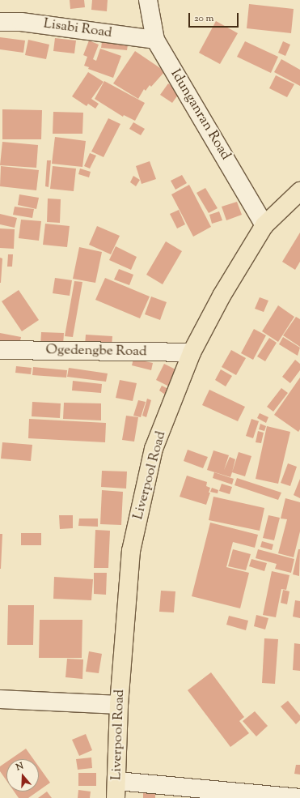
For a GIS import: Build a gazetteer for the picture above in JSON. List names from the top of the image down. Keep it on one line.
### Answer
{"streets":{"main road":["Liverpool Road"],"street":["Lisabi Road","Idunganran Road","Ogedengbe Road"]},"crossings":[["Lisabi Road","Idunganran Road"],["Idunganran Road","Liverpool Road"],["Ogedengbe Road","Liverpool Road"]],"scale_bar":"20 m","north":"top"}
